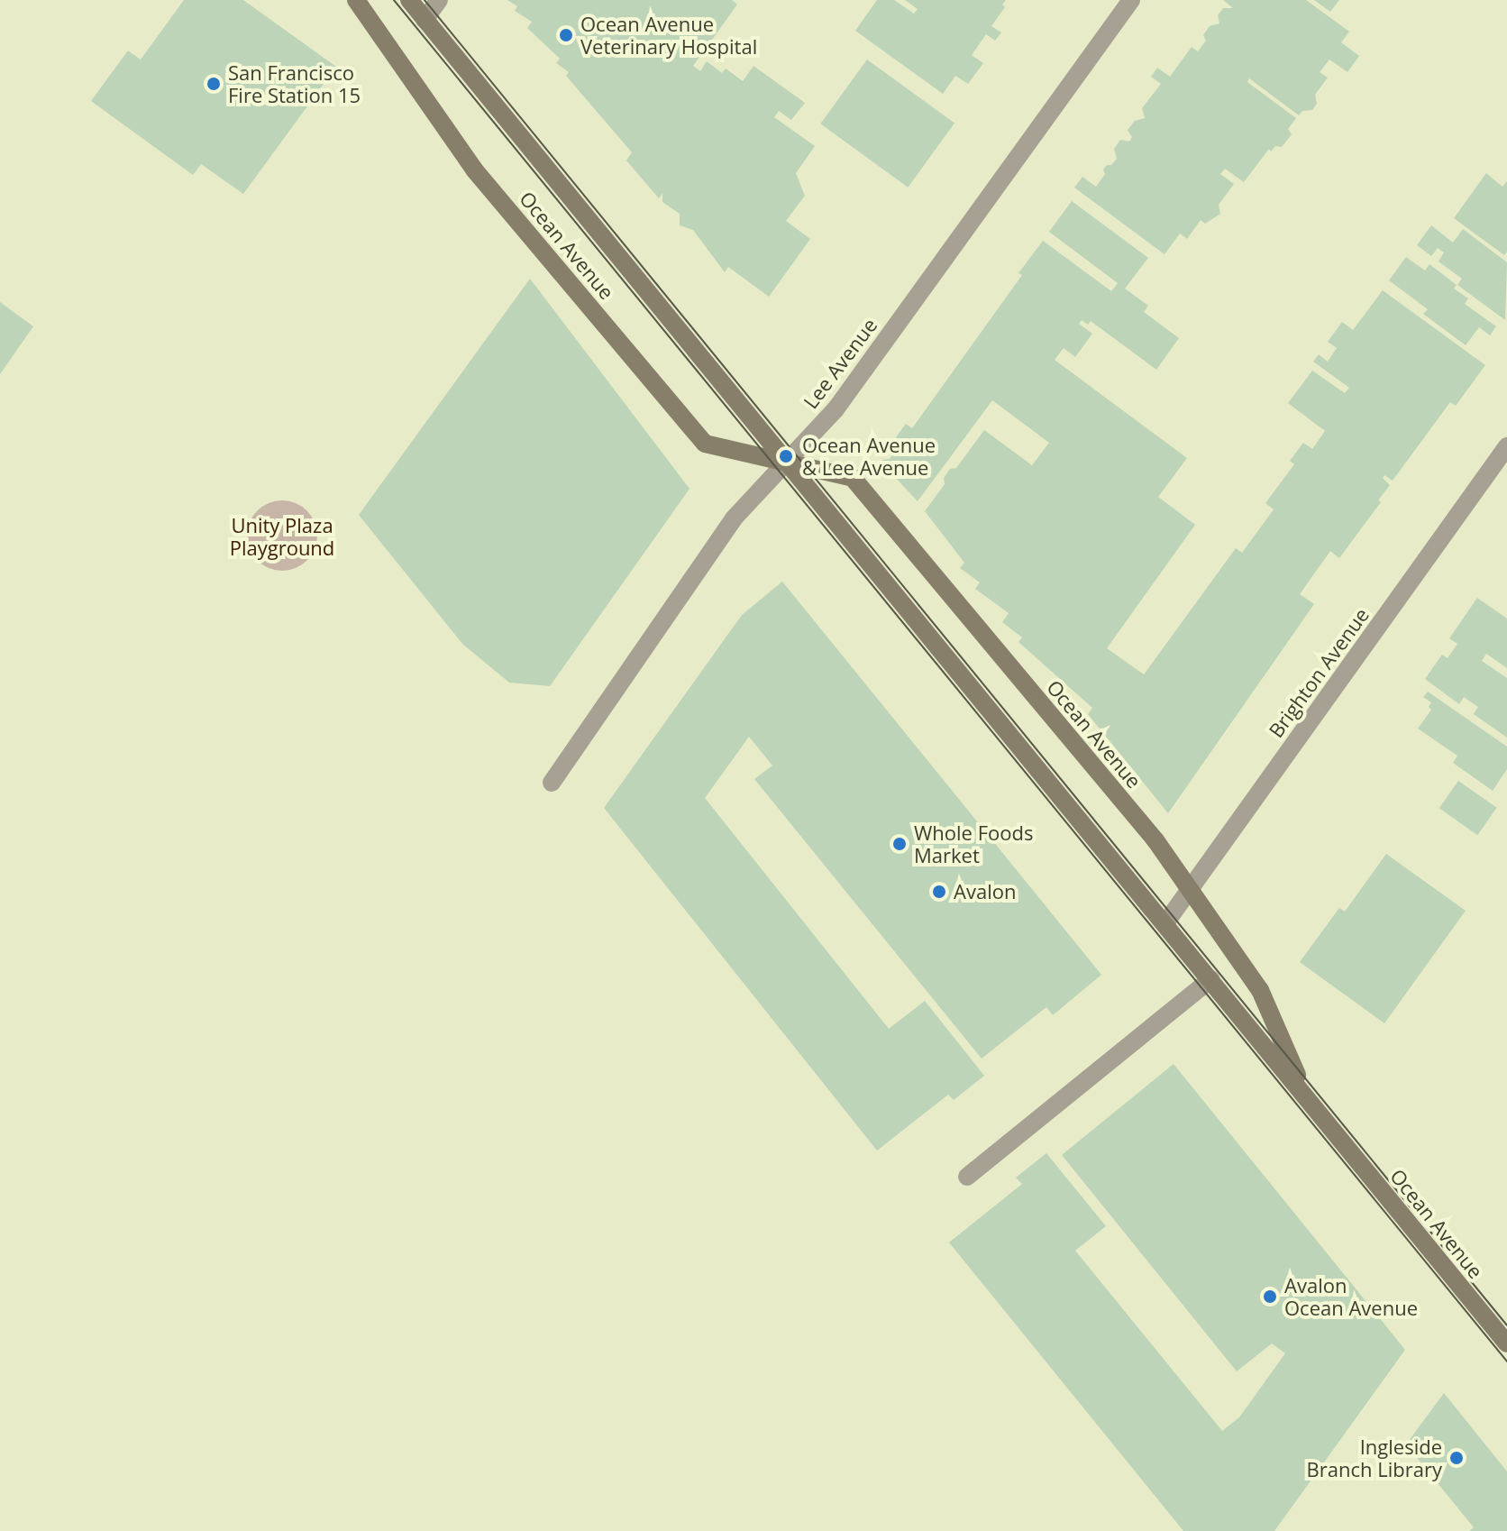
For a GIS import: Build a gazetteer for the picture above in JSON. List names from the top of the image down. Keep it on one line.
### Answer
{"streets":{"main road":["Ocean Avenue"],"street":["Lee Avenue","Brighton Avenue"]},"crossings":[["Ocean Avenue","Lee Avenue"],["Ocean Avenue","Brighton Avenue"]],"parks":["Unity Plaza Playground"],"places":["Ocean Avenue Veterinary Hospital","San Francisco Fire Station 15","Ocean Avenue & Lee Avenue","Whole Foods Market","Avalon","Avalon Ocean Avenue","Ingleside Branch Library"]}
